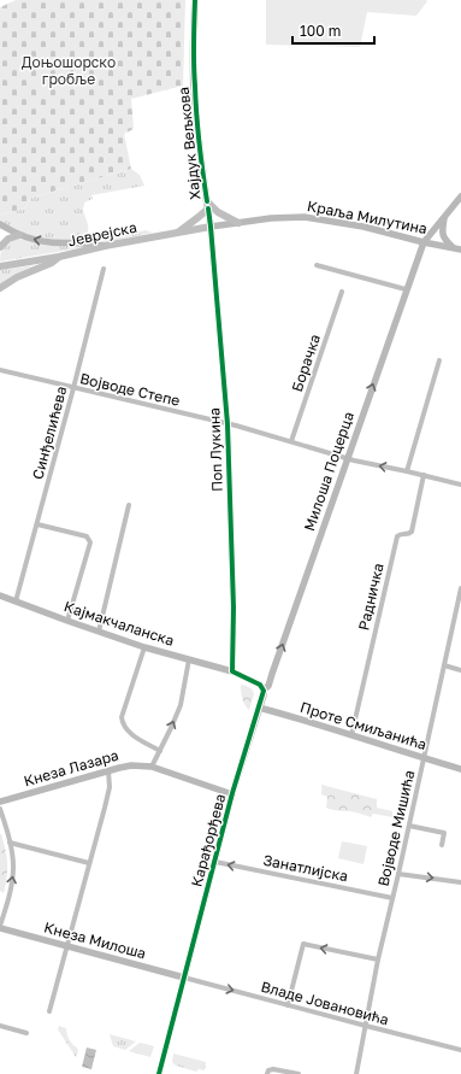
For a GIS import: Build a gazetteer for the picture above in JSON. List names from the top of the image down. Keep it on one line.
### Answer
{"streets":{"main road":["Хајдук Вељкова","Јеврејска"],"street":["Краља Милутина","Борачка","Војводе Степе","Синђелићева","Поп Лукина","Милоша Поцерца","Радничка","Кајмакчаланска","Проте Смиљанића","Кнеза Лазара","Војводе Мишића","Карађорђева","Занатлијска","Кнеза Милоша","Владе Јовановића"]},"crossings":[["Хајдук Вељкова","Краља Милутина"],["Хајдук Вељкова","Јеврејска"],["Хајдук Вељкова","Поп Лукина"],["Краља Милутина","Јеврејска"],["Краља Милутина","Поп Лукина"],["Краља Милутина","Милоша Поцерца"],["Јеврејска","Поп Лукина"],["Борачка","Војводе Степе"],["Војводе Степе","Синђелићева"],["Војводе Степе","Поп Лукина"],["Војводе Степе","Милоша Поцерца"],["Војводе Степе","Радничка"],["Синђелићева","Кајмакчаланска"],["Поп Лукина","Кајмакчаланска"],["Милоша Поцерца","Кајмакчаланска"],["Милоша Поцерца","Проте Смиљанића"],["Милоша Поцерца","Карађорђева"],["Радничка","Проте Смиљанића"],["Проте Смиљанића","Војводе Мишића"],["Проте Смиљанића","Карађорђева"],["Кнеза Лазара","Карађорђева"],["Војводе Мишића","Занатлијска"],["Војводе Мишића","Владе Јовановића"],["Карађорђева","Занатлијска"],["Карађорђева","Кнеза Милоша"],["Карађорђева","Владе Јовановића"],["Кнеза Милоша","Владе Јовановића"]],"one_way":["Милоша Поцерца","Занатлијска","Владе Јовановића"],"parks":["Доњошорско гробље"],"scale_bar":"100 m"}
